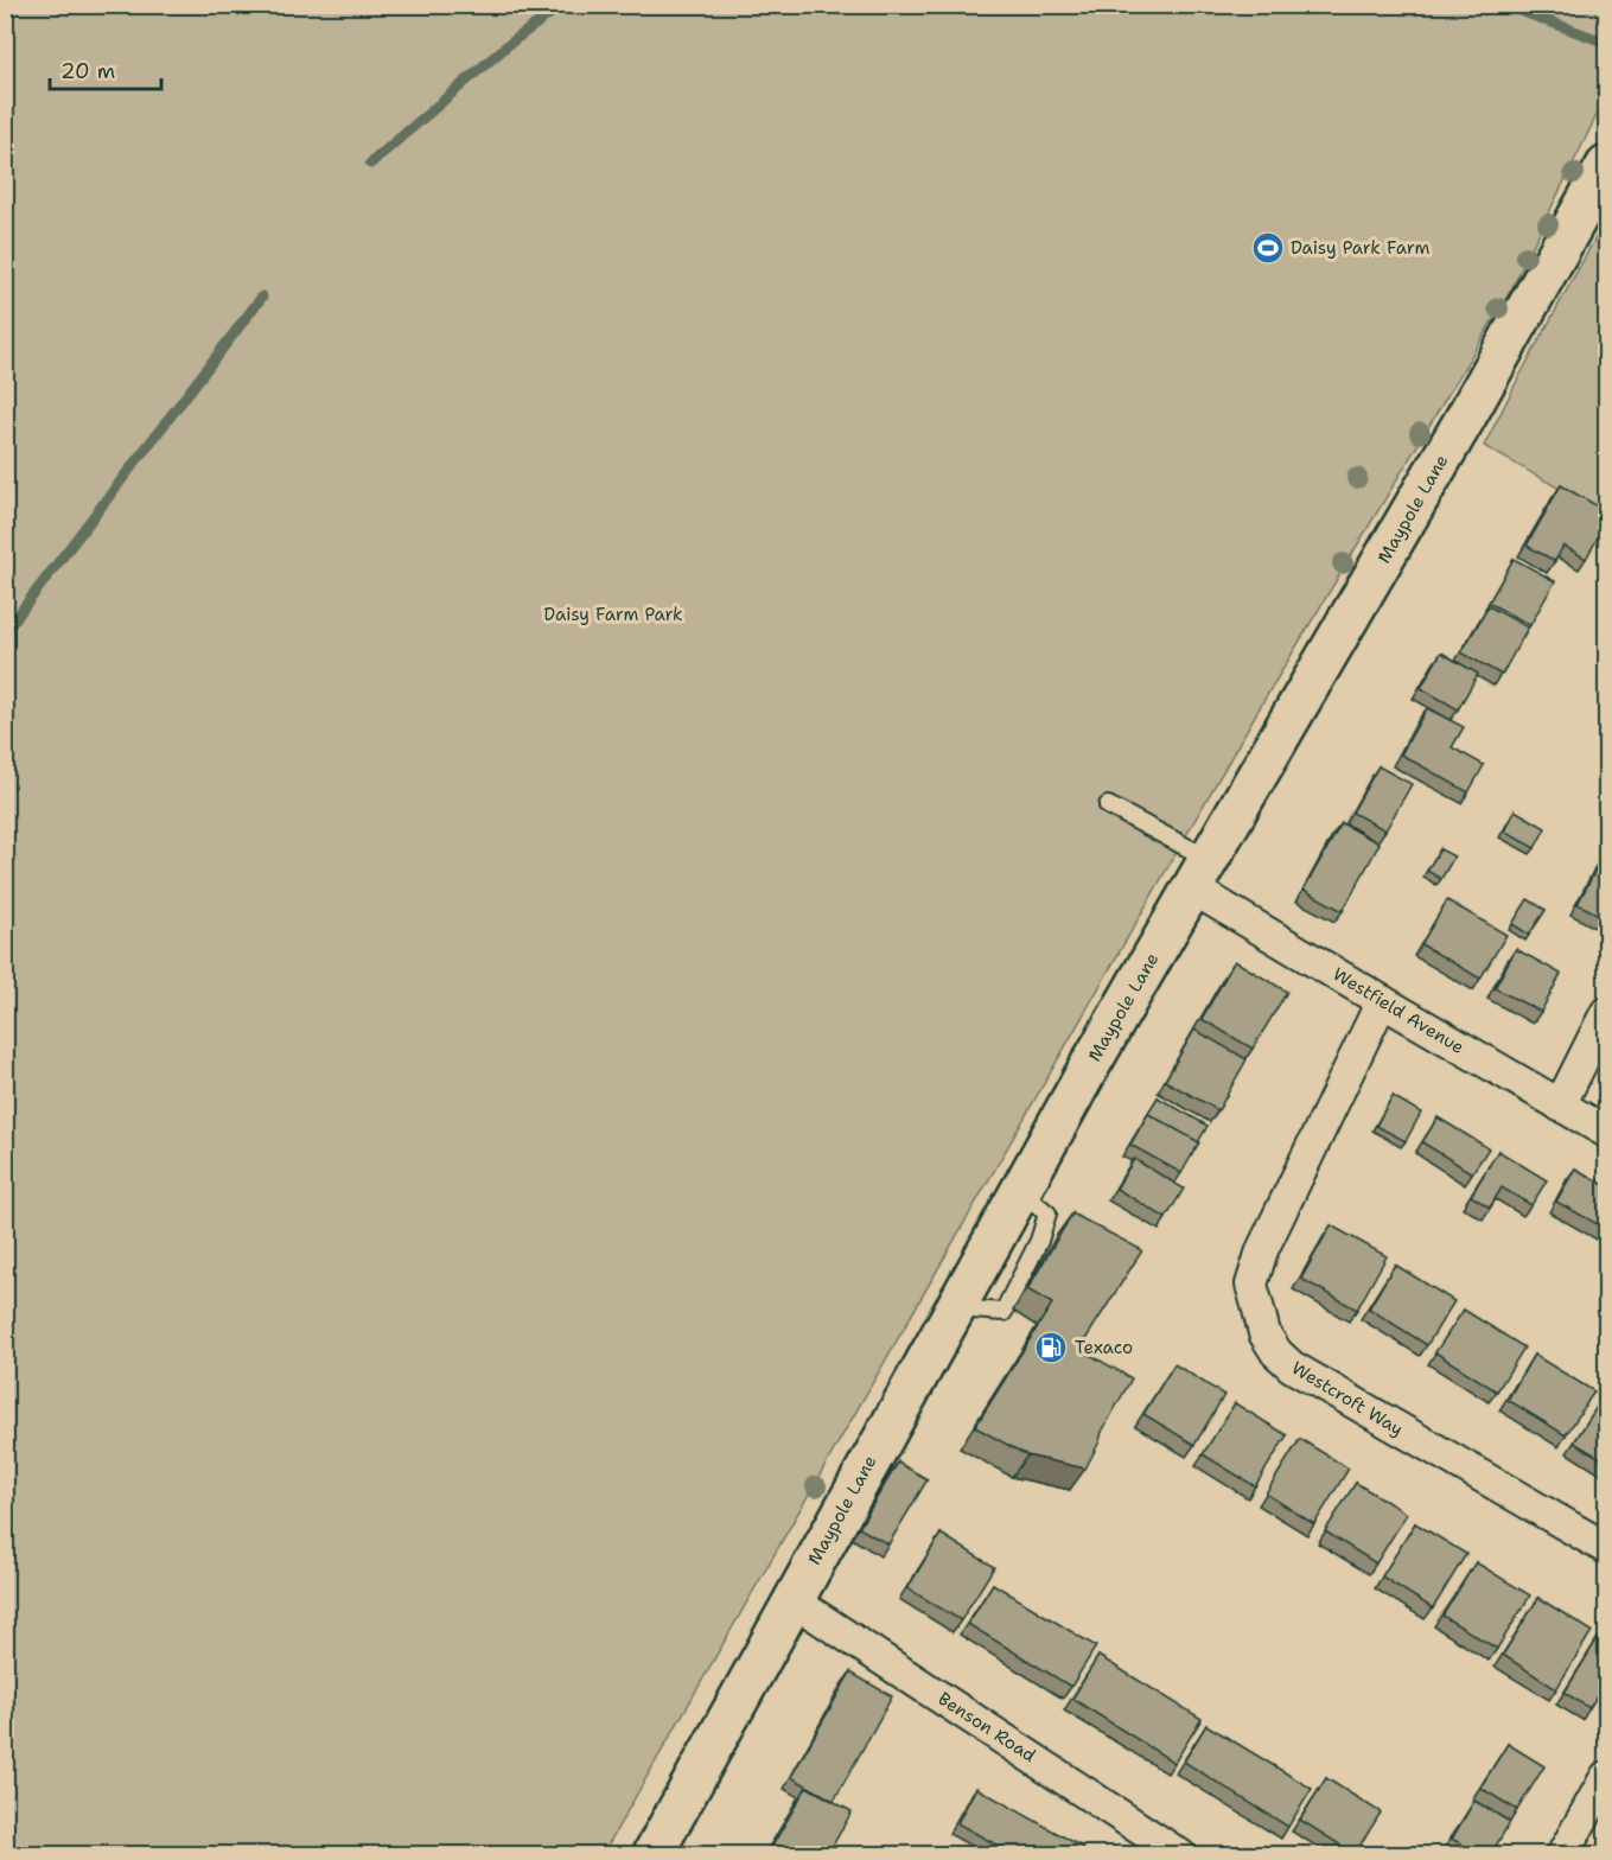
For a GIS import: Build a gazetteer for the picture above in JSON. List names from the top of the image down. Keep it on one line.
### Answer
{"streets":{"street":["Maypole Lane","Westfield Avenue","Westcroft Way","Benson Road"]},"crossings":[["Maypole Lane","Westfield Avenue"],["Maypole Lane","Benson Road"],["Westfield Avenue","Westcroft Way"]],"parks":["Daisy Farm Park"],"places":{"sports":["Daisy Park Farm"],"fuel station":["Texaco"]},"scale_bar":"20 m"}
